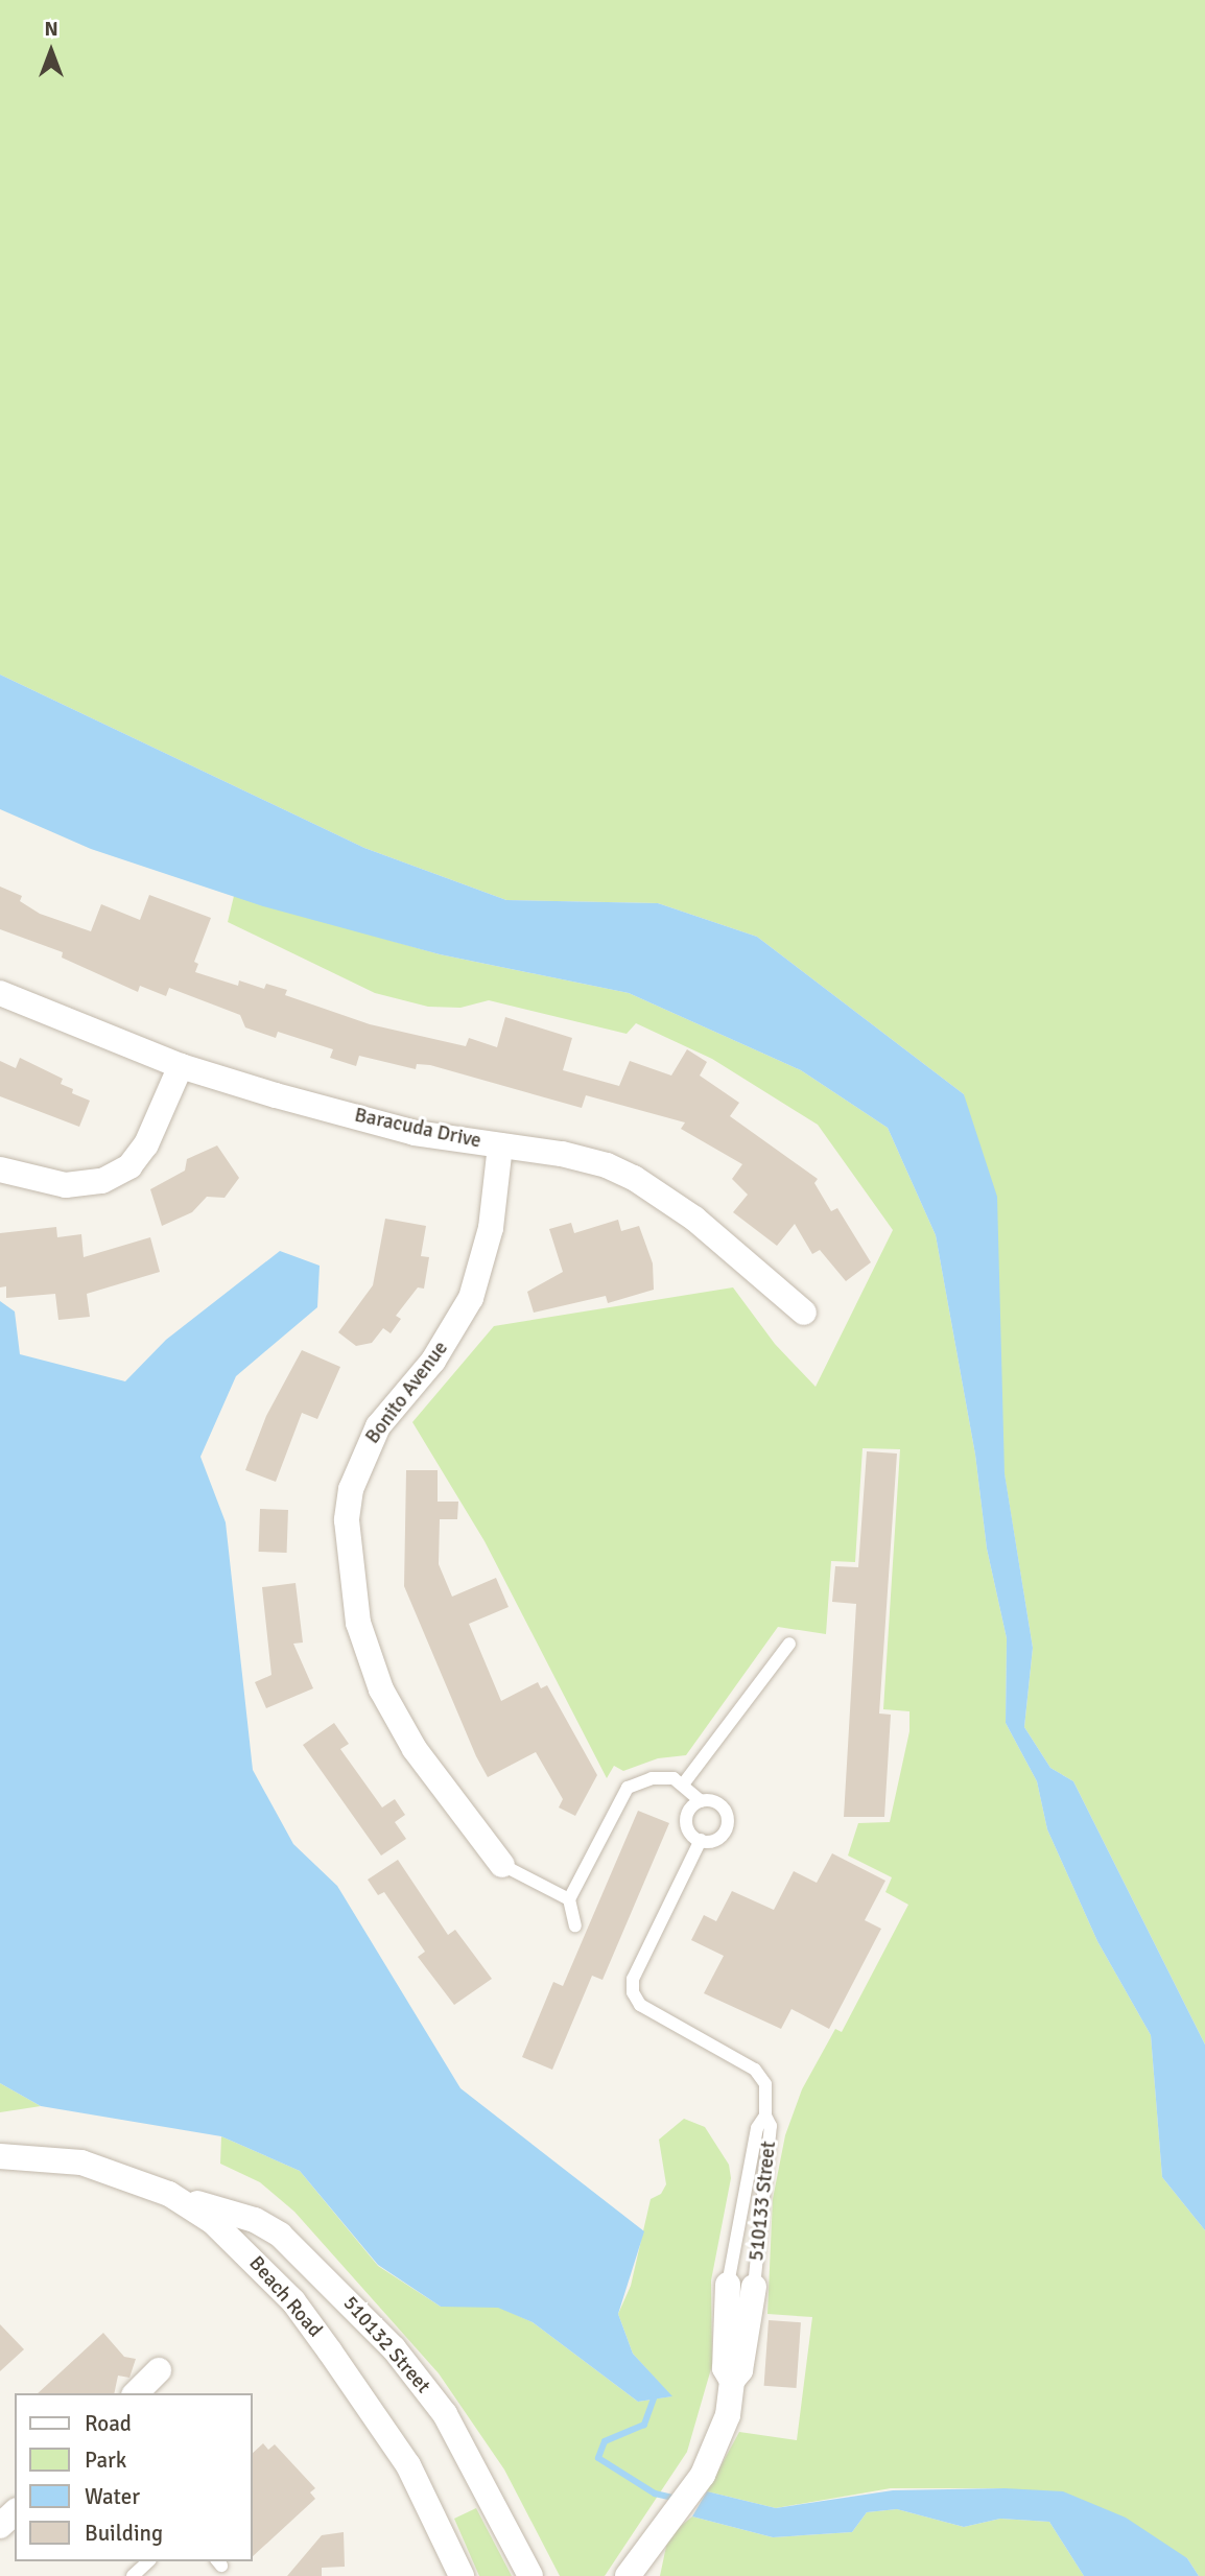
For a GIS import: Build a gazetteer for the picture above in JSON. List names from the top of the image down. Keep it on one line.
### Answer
{"streets":{"street":["Baracuda Drive","Bonito Avenue","510133 Street","Beach Road","510132 Street"]},"crossings":[["Baracuda Drive","Bonito Avenue"],["Beach Road","510132 Street"]],"legend":["Road","Park","Water","Building"],"north":"top"}
